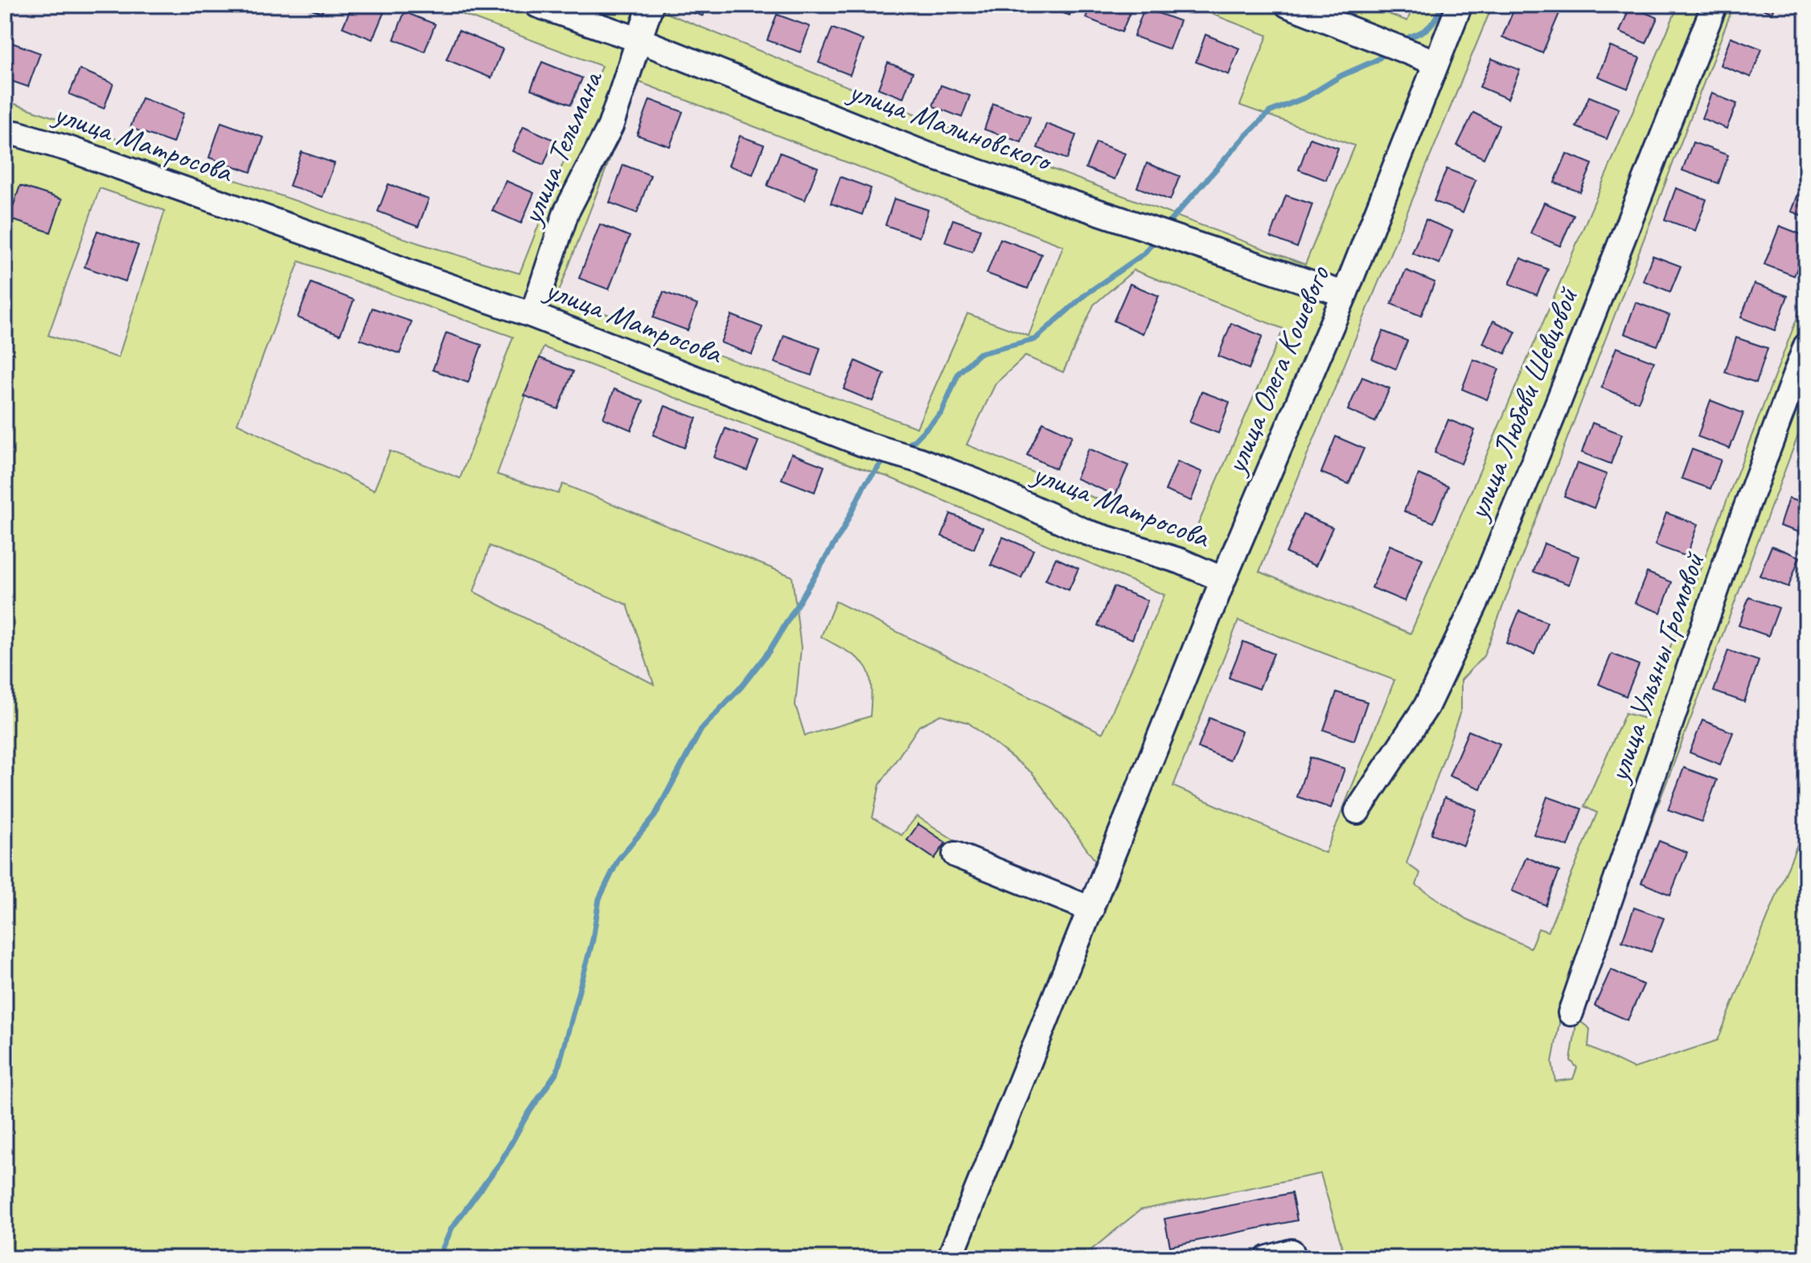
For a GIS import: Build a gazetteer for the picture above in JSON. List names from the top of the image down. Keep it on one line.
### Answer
{"streets":{"street":["улица Малиновского","улица Матросова","улица Тельмана","улица Олега Кошевого","улица Любови Шевцовой","улица Ульяны Громовой"]},"crossings":[["улица Малиновского","улица Тельмана"],["улица Малиновского","улица Олега Кошевого"],["улица Матросова","улица Тельмана"],["улица Матросова","улица Олега Кошевого"]]}
